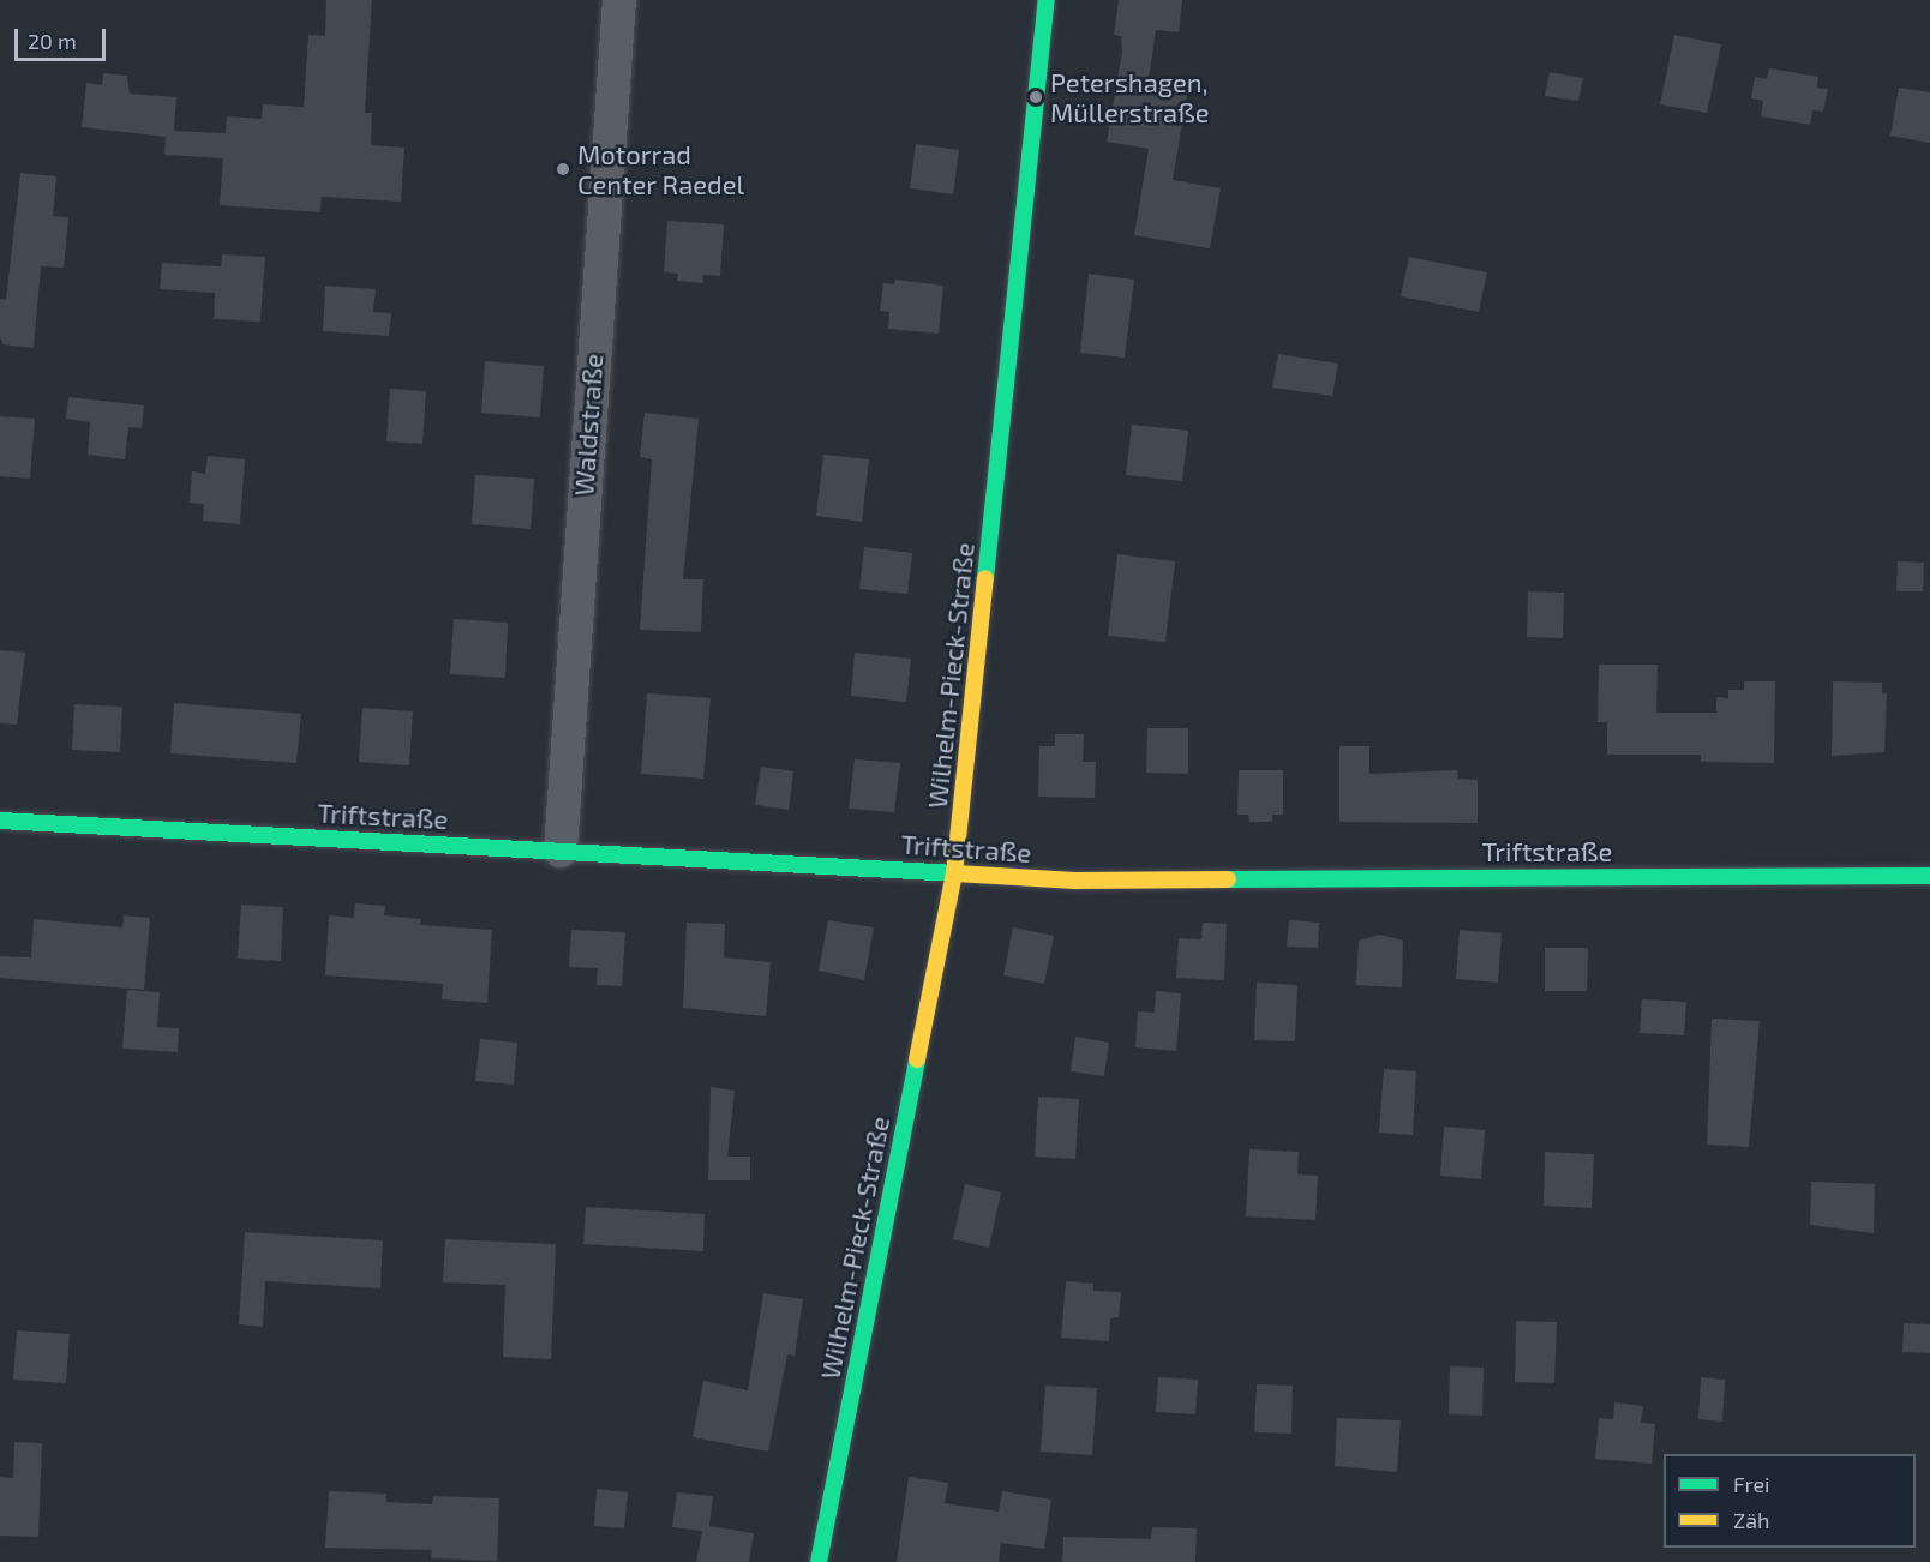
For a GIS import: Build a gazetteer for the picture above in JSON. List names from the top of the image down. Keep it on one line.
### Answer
{"streets":{"street":["Waldstraße","Wilhelm-Pieck-Straße","Triftstraße"]},"crossings":[["Waldstraße","Triftstraße"],["Wilhelm-Pieck-Straße","Triftstraße"]],"places":["Petershagen, Müllerstraße","Motorrad Center Raedel"],"legend":["Frei","Zäh"],"scale_bar":"20 m"}
